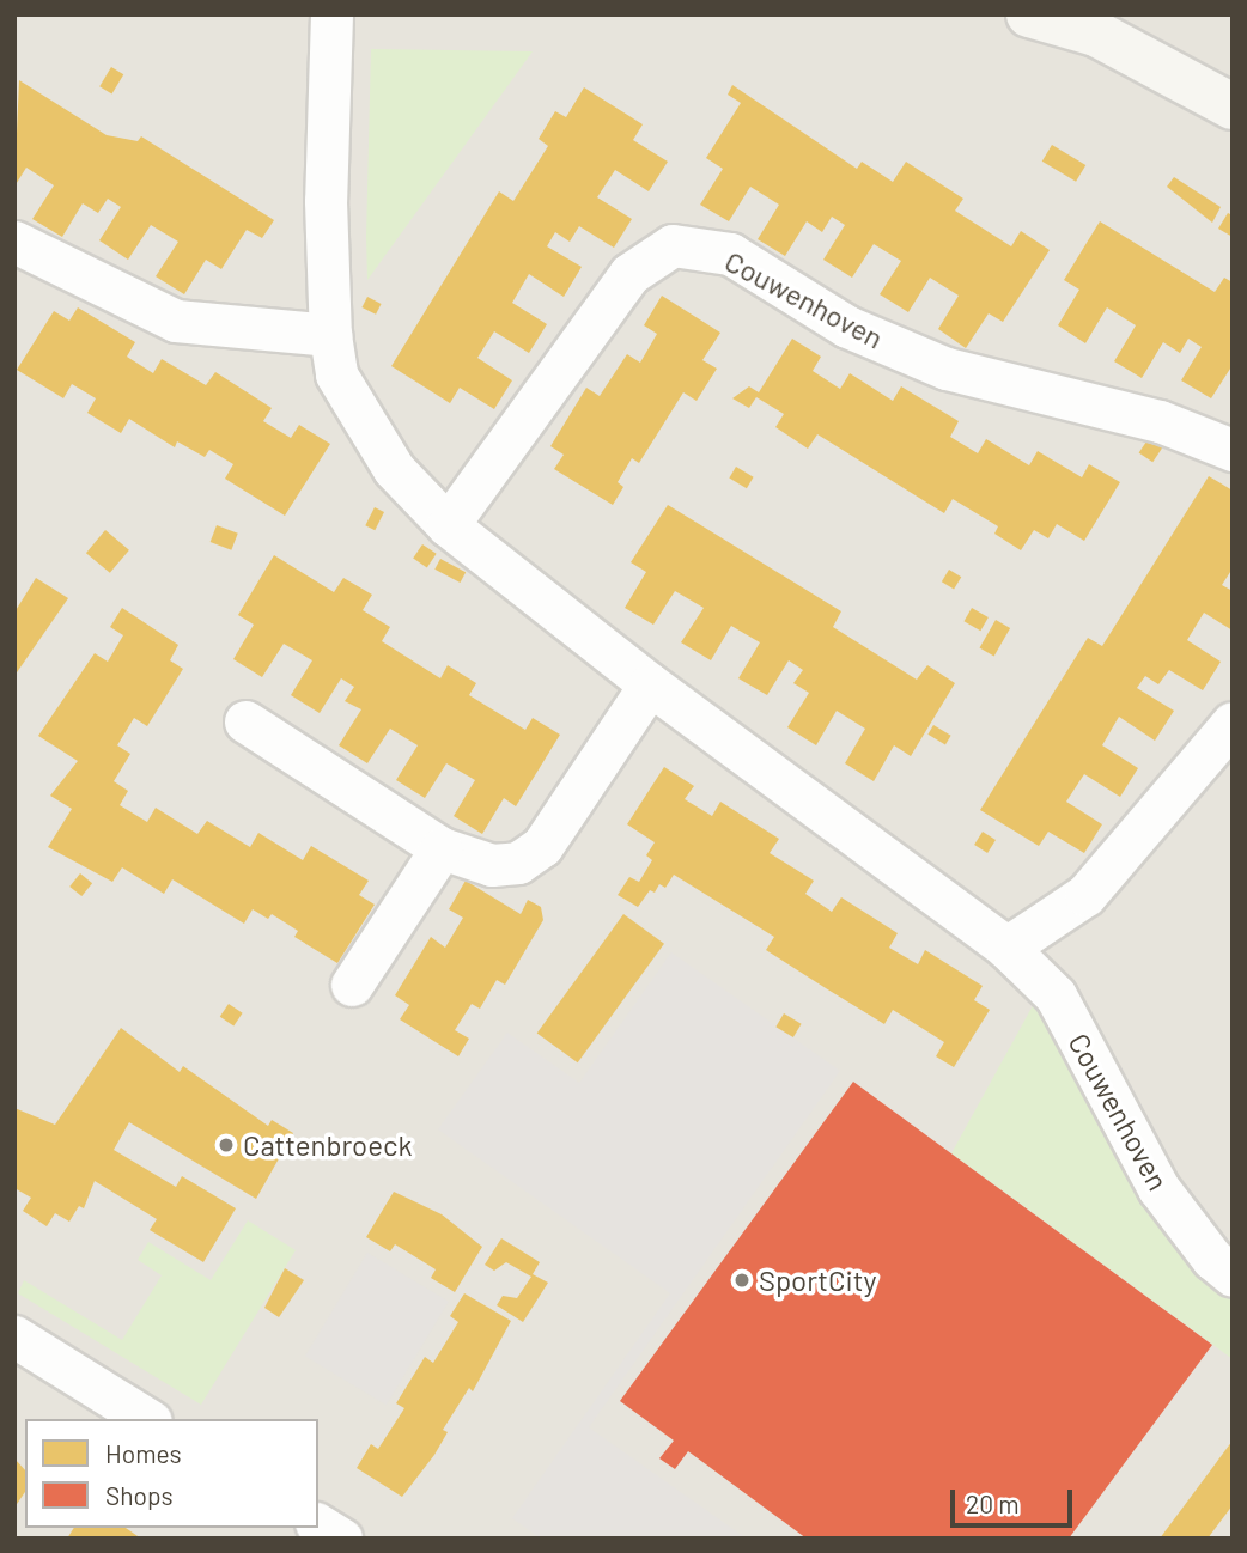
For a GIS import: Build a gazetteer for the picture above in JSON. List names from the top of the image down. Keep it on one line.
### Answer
{"streets":{"street":["Couwenhoven"]},"places":["Cattenbroeck","SportCity"],"legend":["Homes","Shops"],"scale_bar":"20 m"}
